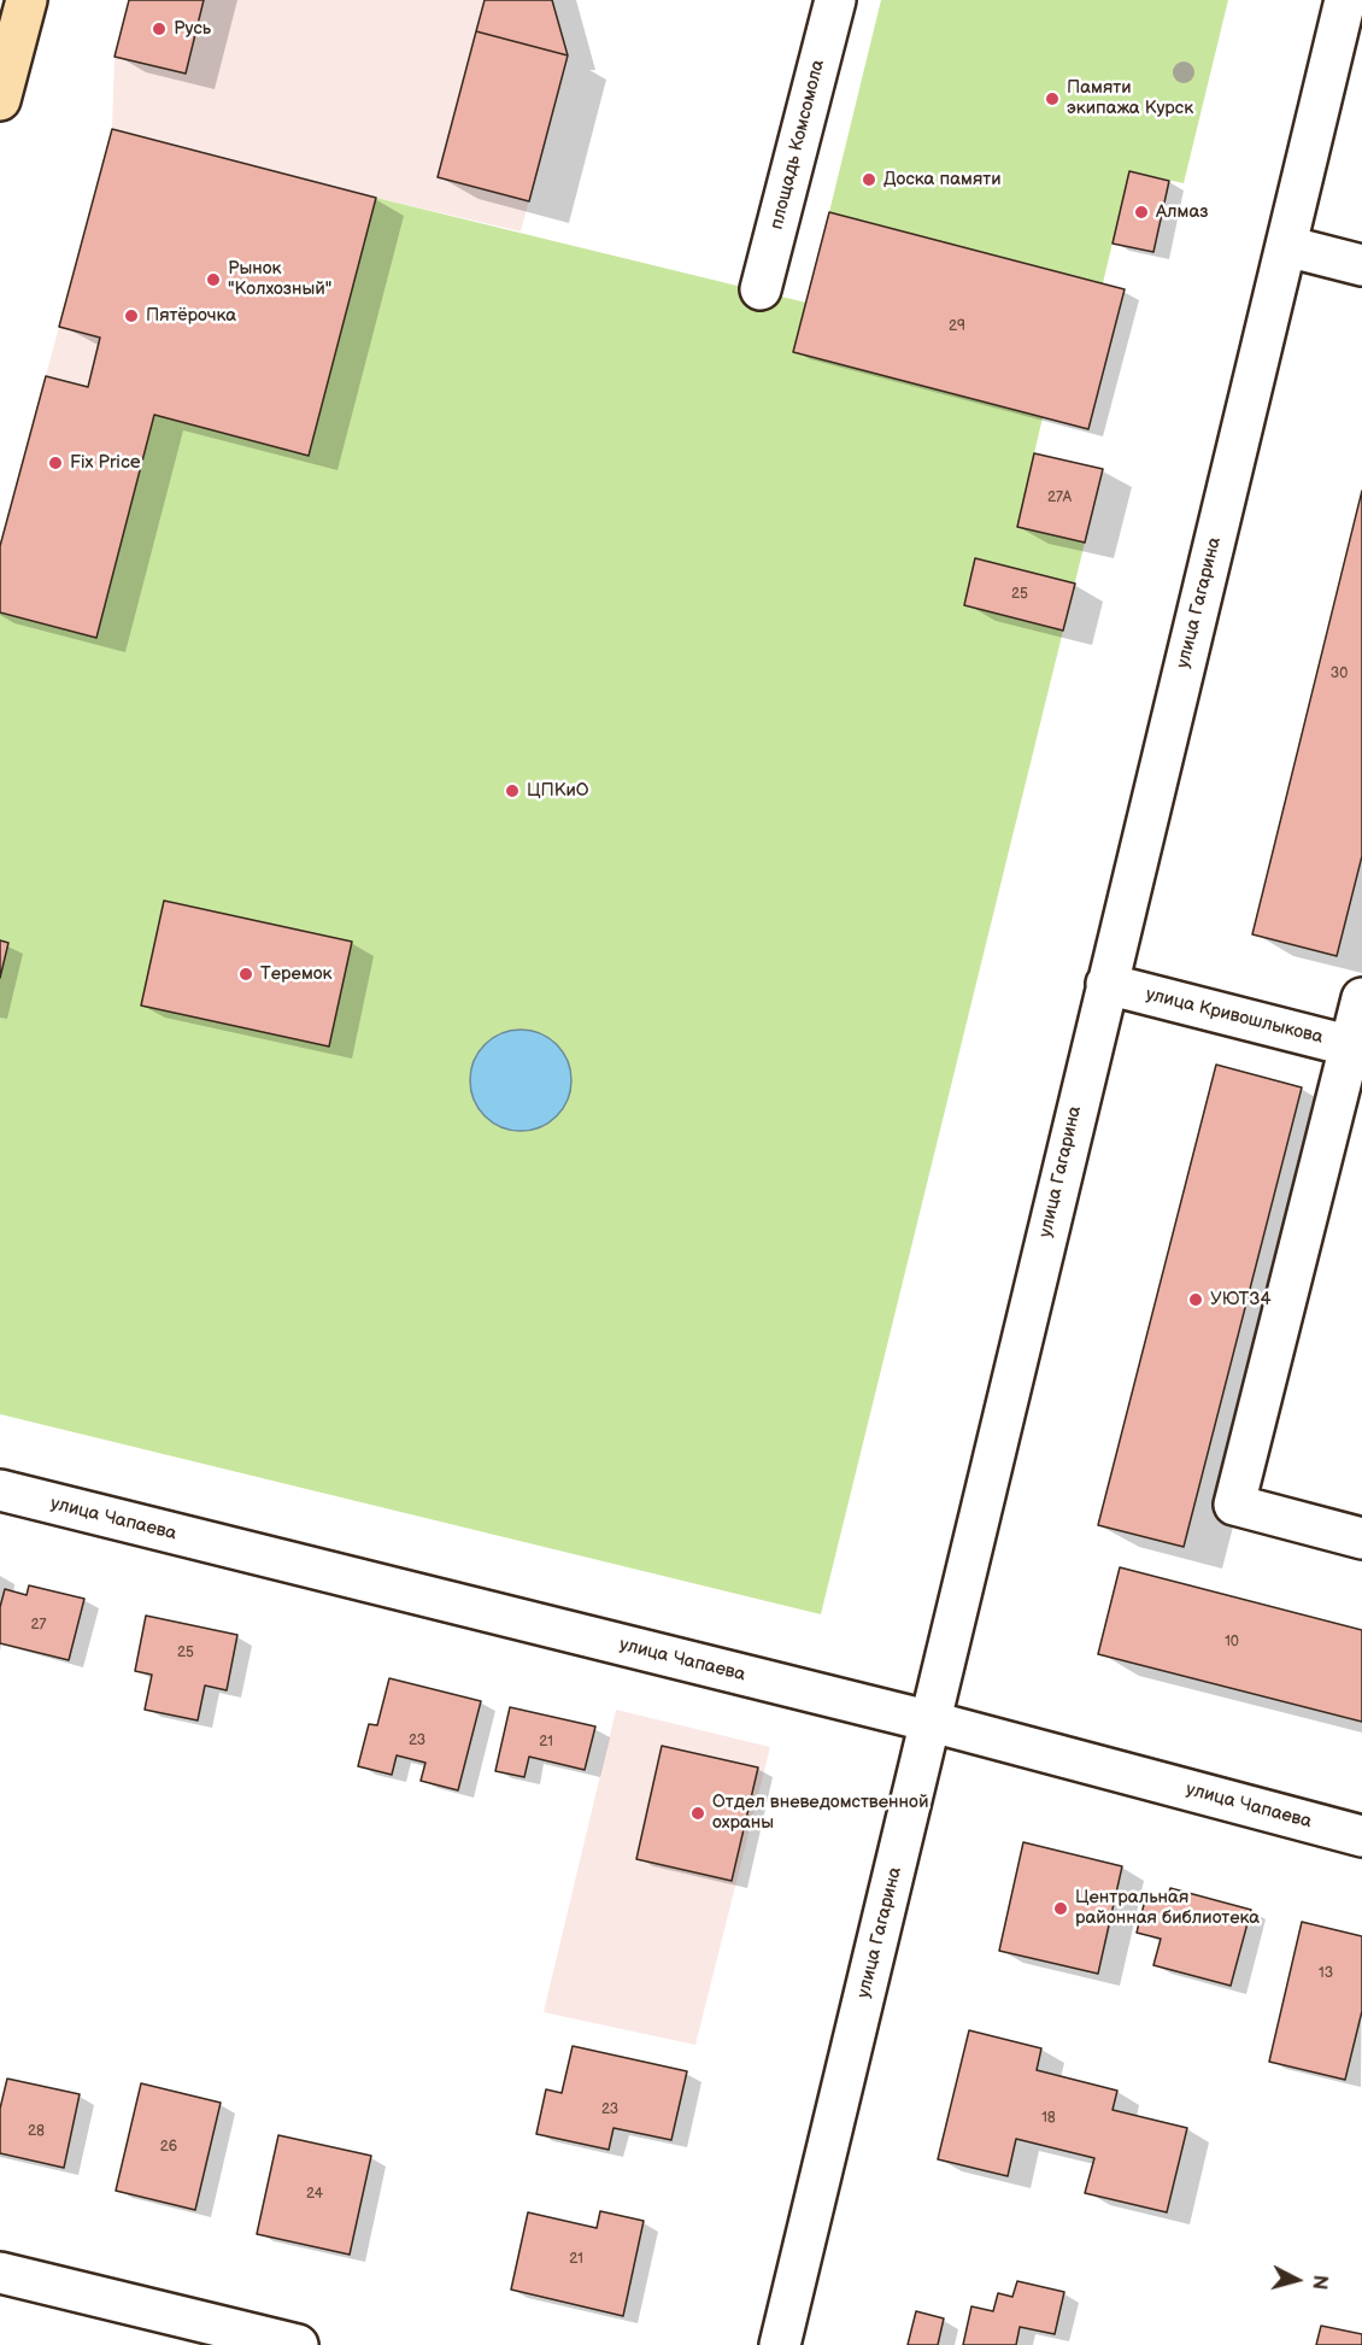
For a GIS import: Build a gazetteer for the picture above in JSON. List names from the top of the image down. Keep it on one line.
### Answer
{"streets":{"street":["площадь Комсомола","улица Гагарина","улица Кривошлыкова","улица Чапаева"]},"crossings":[["улица Гагарина","улица Кривошлыкова"],["улица Гагарина","улица Чапаева"]],"places":["Русь","Памяти экипажа Курск","Доска памяти","Алмаз","Рынок \"Колхозный\"","Пятёрочка","Fix Price","ЦПКиО","Теремок","УЮТ34","Отдел вневедомственной охраны","Центральная районная библиотека"],"house_numbers":["29","27А","25","30","27","10","25","23","21","13","23","18","28","26","24","21"],"north":"right"}
